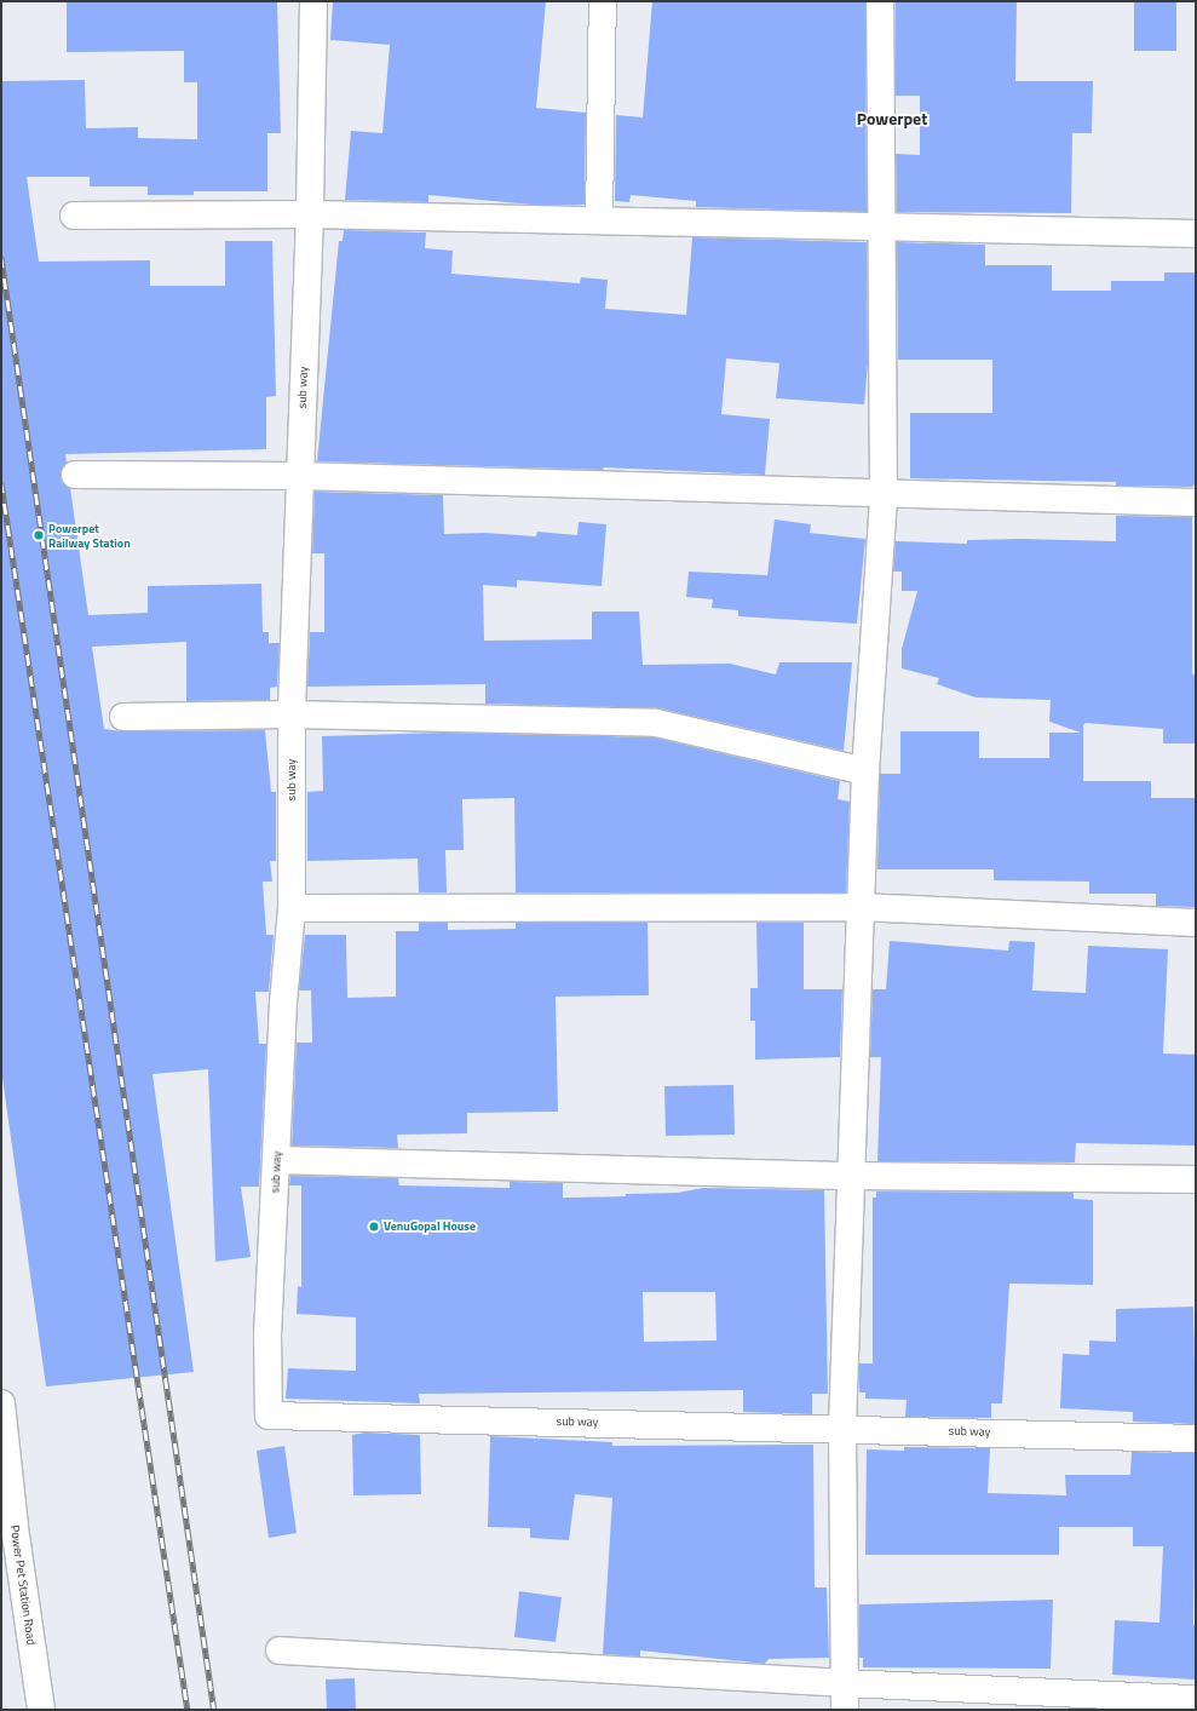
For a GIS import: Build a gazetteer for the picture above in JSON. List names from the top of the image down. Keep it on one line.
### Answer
{"streets":{"street":["sub way","Power Pet Station Road"]},"districts":["Powerpet"],"places":["Powerpet Railway Station","VenuGopal House"]}
